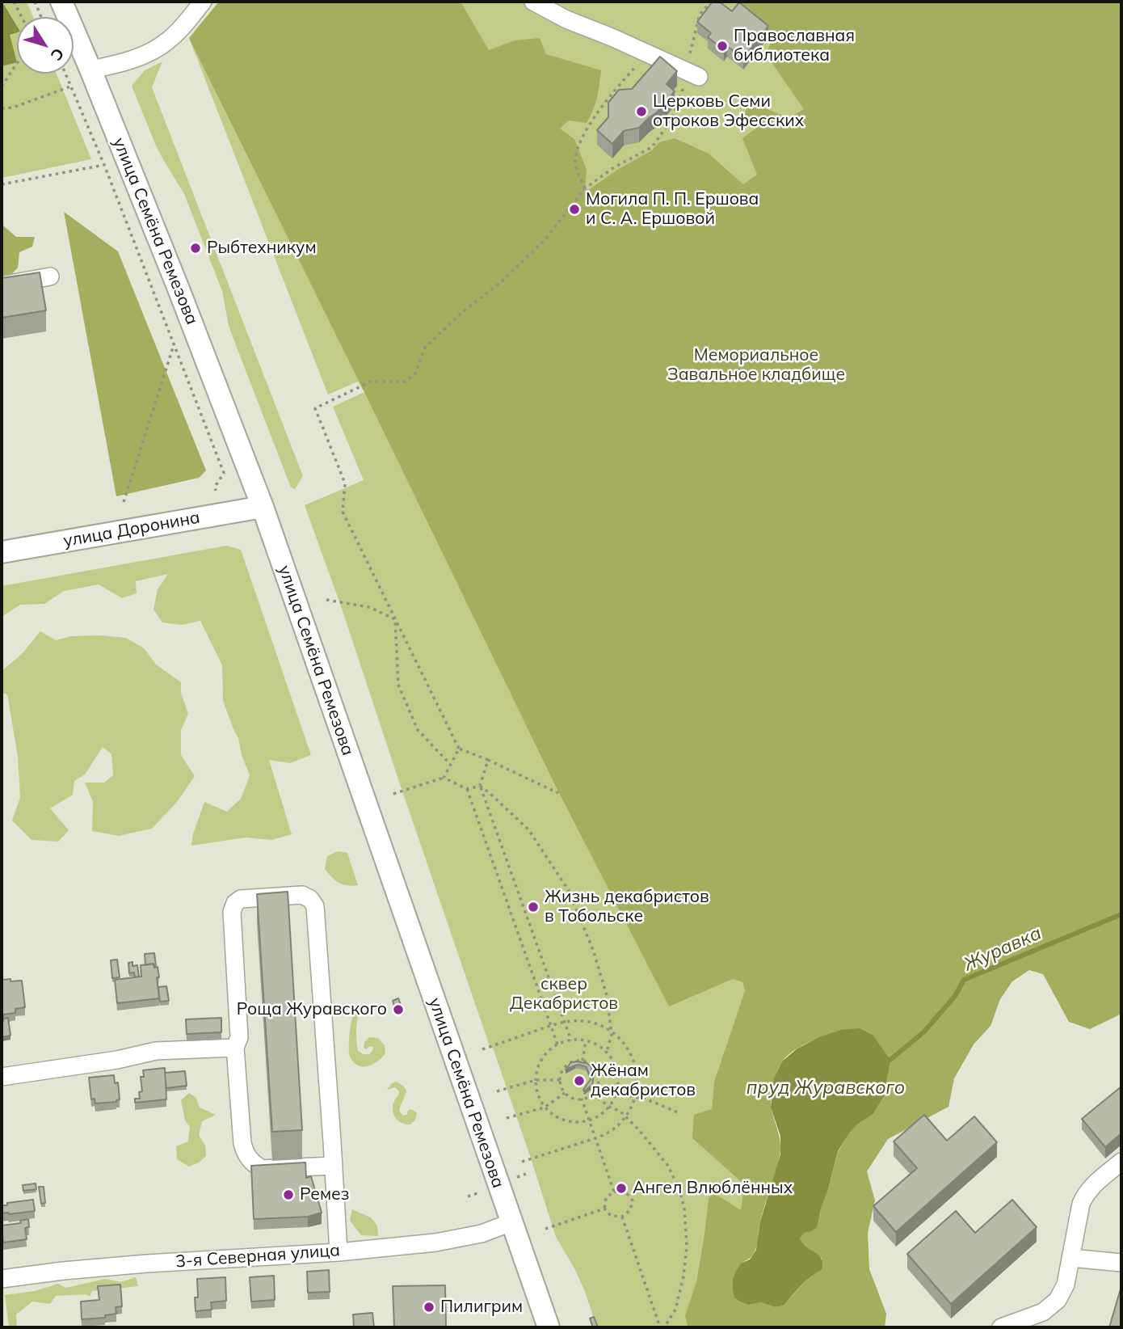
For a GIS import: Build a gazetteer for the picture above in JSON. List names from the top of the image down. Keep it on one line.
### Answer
{"streets":{"main road":["улица Семёна Ремезова","улица Доронина"],"street":["3-я Северная улица"]},"crossings":[["улица Семёна Ремезова","улица Доронина"],["улица Семёна Ремезова","3-я Северная улица"]],"water":["Журавка","пруд Журавского"],"parks":["Мемориальное Завальное кладбище","сквер Декабристов"],"places":["Православная библиотека","Церковь Семи отроков Эфесских","Могила П. П. Ершова и С. А. Ершовой","Рыбтехникум","Жизнь декабристов в Тобольске","Роща Журавского","Жёнам декабристов","Ангел Влюблённых","Ремез","Пилигрим"],"north":"bottom right"}
